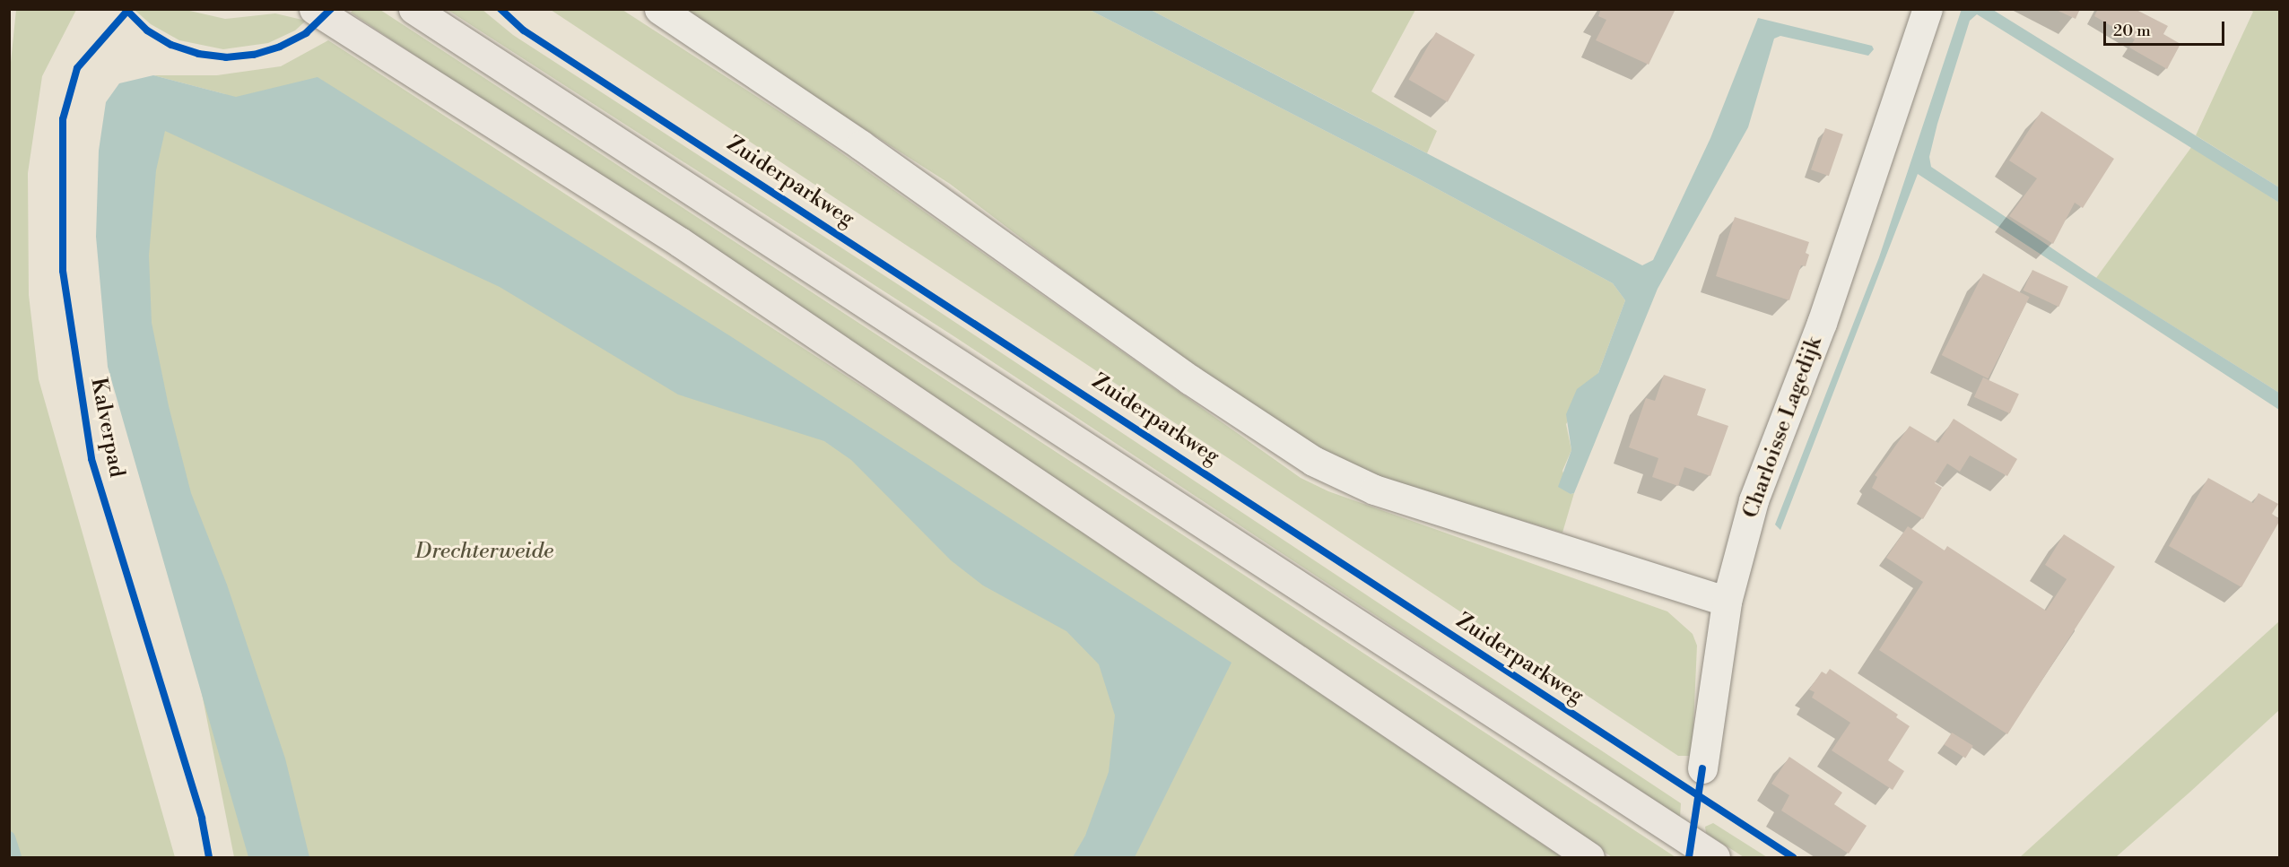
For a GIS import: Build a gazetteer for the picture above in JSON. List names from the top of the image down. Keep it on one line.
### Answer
{"streets":{"street":["Charloisse Lagedijk"],"cycle path":["Zuiderparkweg","Kalverpad"]},"parks":["Drechterweide"],"scale_bar":"20 m"}
